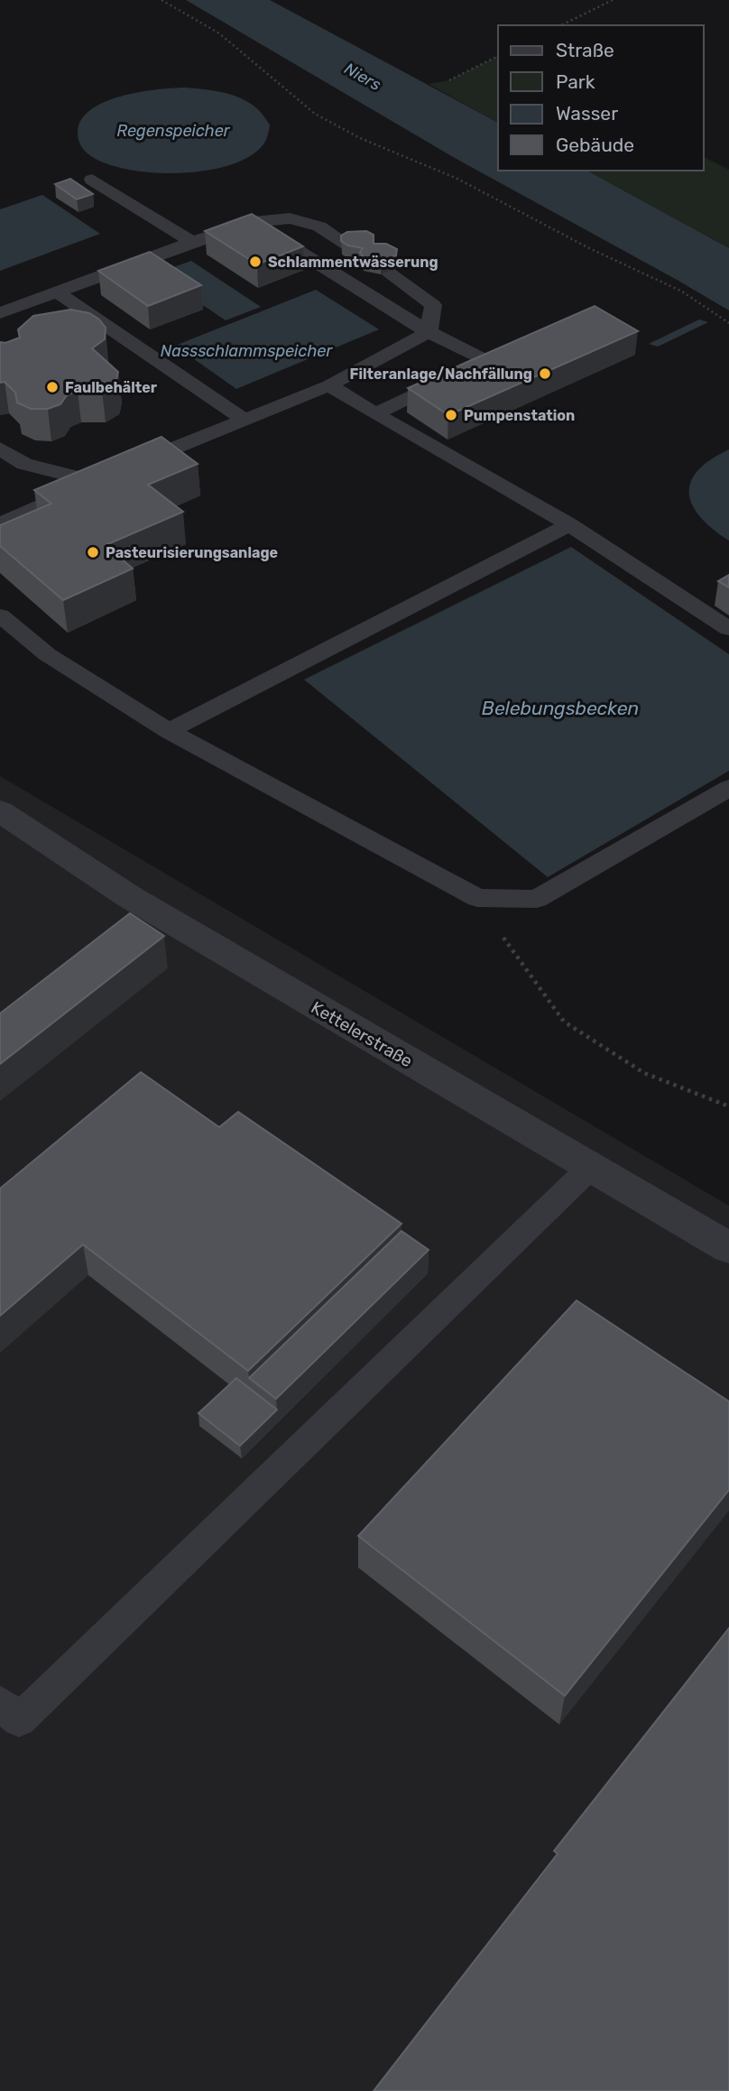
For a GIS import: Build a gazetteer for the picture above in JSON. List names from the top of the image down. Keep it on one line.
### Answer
{"streets":{"street":["Kettelerstraße"]},"water":["Niers","Regenspeicher","Nassschlammspeicher","Belebungsbecken"],"places":["Schlammentwässerung","Filteranlage/Nachfällung","Faulbehälter","Pumpenstation","Pasteurisierungsanlage"],"legend":["Straße","Park","Wasser","Gebäude"]}
